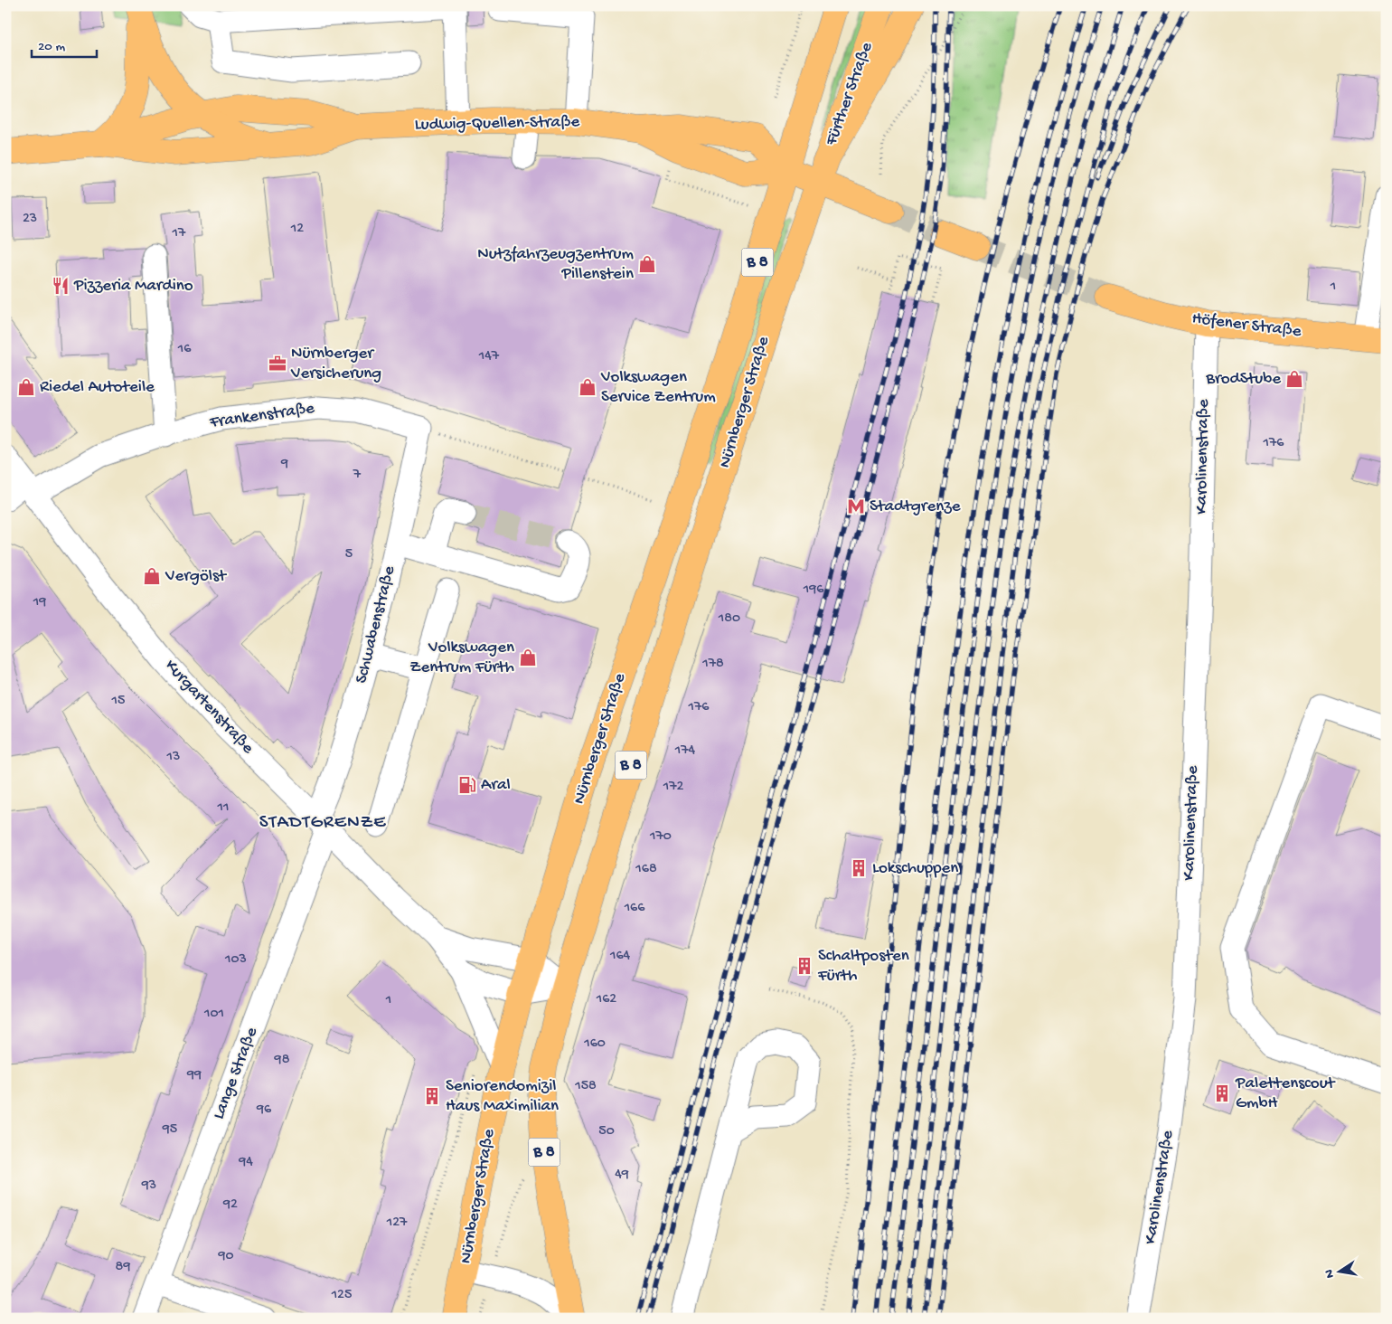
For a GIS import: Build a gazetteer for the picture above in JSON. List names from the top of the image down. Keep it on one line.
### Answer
{"streets":{"main road":["Fürther Straße","Ludwig-Quellen-Straße","B 8","Höfener Straße","Nürnberger Straße"],"street":["Frankenstraße","Karolinenstraße","Schwabenstraße","Kurgartenstraße","Lange Straße"]},"crossings":[["Fürther Straße","Ludwig-Quellen-Straße"],["Fürther Straße","Nürnberger Straße"],["Ludwig-Quellen-Straße","Nürnberger Straße"],["B 8","Nürnberger Straße"],["B 8","Kurgartenstraße"],["Höfener Straße","Karolinenstraße"],["Nürnberger Straße","Kurgartenstraße"],["Frankenstraße","Schwabenstraße"],["Frankenstraße","Kurgartenstraße"],["Schwabenstraße","Kurgartenstraße"],["Schwabenstraße","Lange Straße"],["Kurgartenstraße","Lange Straße"]],"districts":["STADTGRENZE"],"places":{"shop":["Nutzfahrzeugzentrum Pillenstein","BrodStube","Riedel Autoteile","Volkswagen Service Zentrum","Vergölst","Volkswagen Zentrum Fürth"],"restaurant":["Pizzeria Mardino"],"office":["Nürnberger Versicherung"],"metro station":["Stadtgrenze"],"fuel station":["Aral"],"building":["Lokschuppen","Schaltposten Fürth","Palettenscout GmbH","Seniorendomizil Haus Maximilian"]},"house_numbers":["23","12","17","1","16","147","176","9","7","5","196","19","180","178","15","176","174","13","172","11","170","168","166","164","103","162","1","101","160","98","99","158","96","95","50","94","49","93","92","127","90","89","125"],"scale_bar":"20 m","north":"left"}
